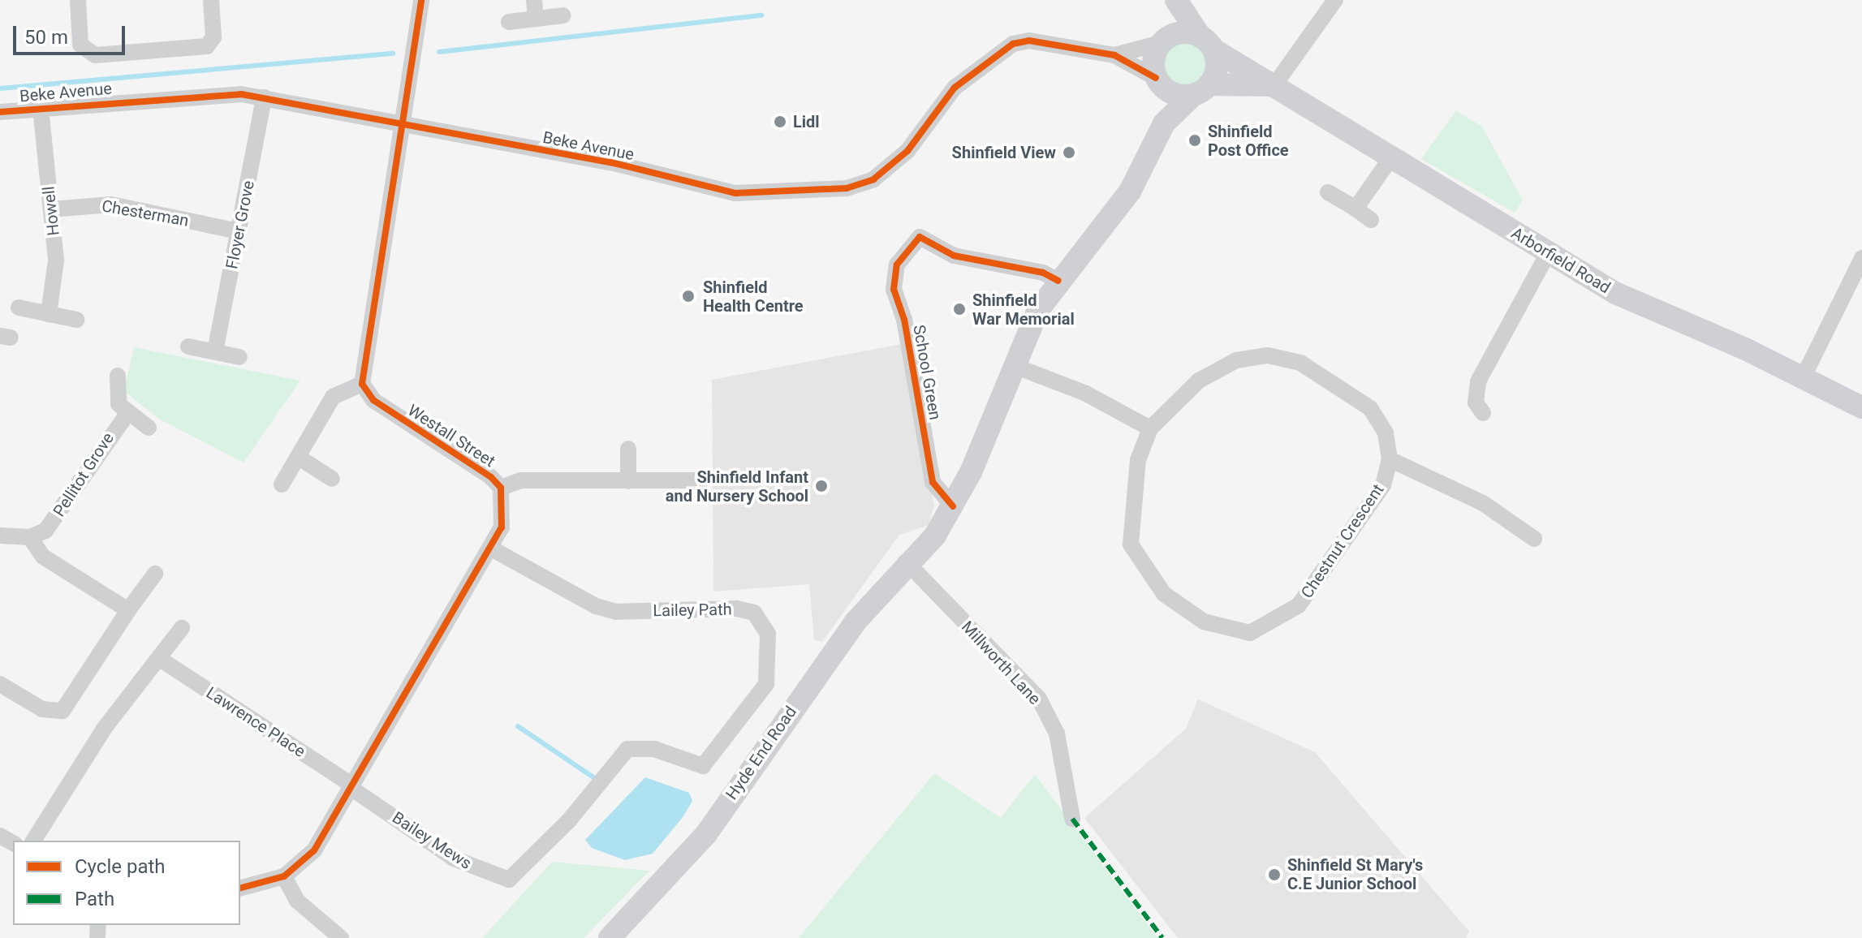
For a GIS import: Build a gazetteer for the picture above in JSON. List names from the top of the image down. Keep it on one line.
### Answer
{"streets":{"main road":["Arborfield Road","Hyde End Road"],"street":["Beke Avenue","Howell","Chesterman","Floyer Grove","School Green","Westall Street","Pellitot Grove","Chestnut Crescent","Lailey Path","Millworth Lane","Lawrence Place","Bailey Mews"]},"crossings":[["Beke Avenue","Howell"],["Beke Avenue","Floyer Grove"],["Howell","Chesterman"],["Chesterman","Floyer Grove"],["Westall Street","Lailey Path"],["Westall Street","Lawrence Place"],["Westall Street","Bailey Mews"],["Lailey Path","Bailey Mews"],["Millworth Lane","Hyde End Road"],["Lawrence Place","Bailey Mews"]],"places":["Lidl","Shinfield Post Office","Shinfield View","Shinfield Health Centre","Shinfield War Memorial","Shinfield Infant and Nursery School","Shinfield St Mary's C.E Junior School"],"legend":["Cycle path","Path"],"scale_bar":"50 m"}
